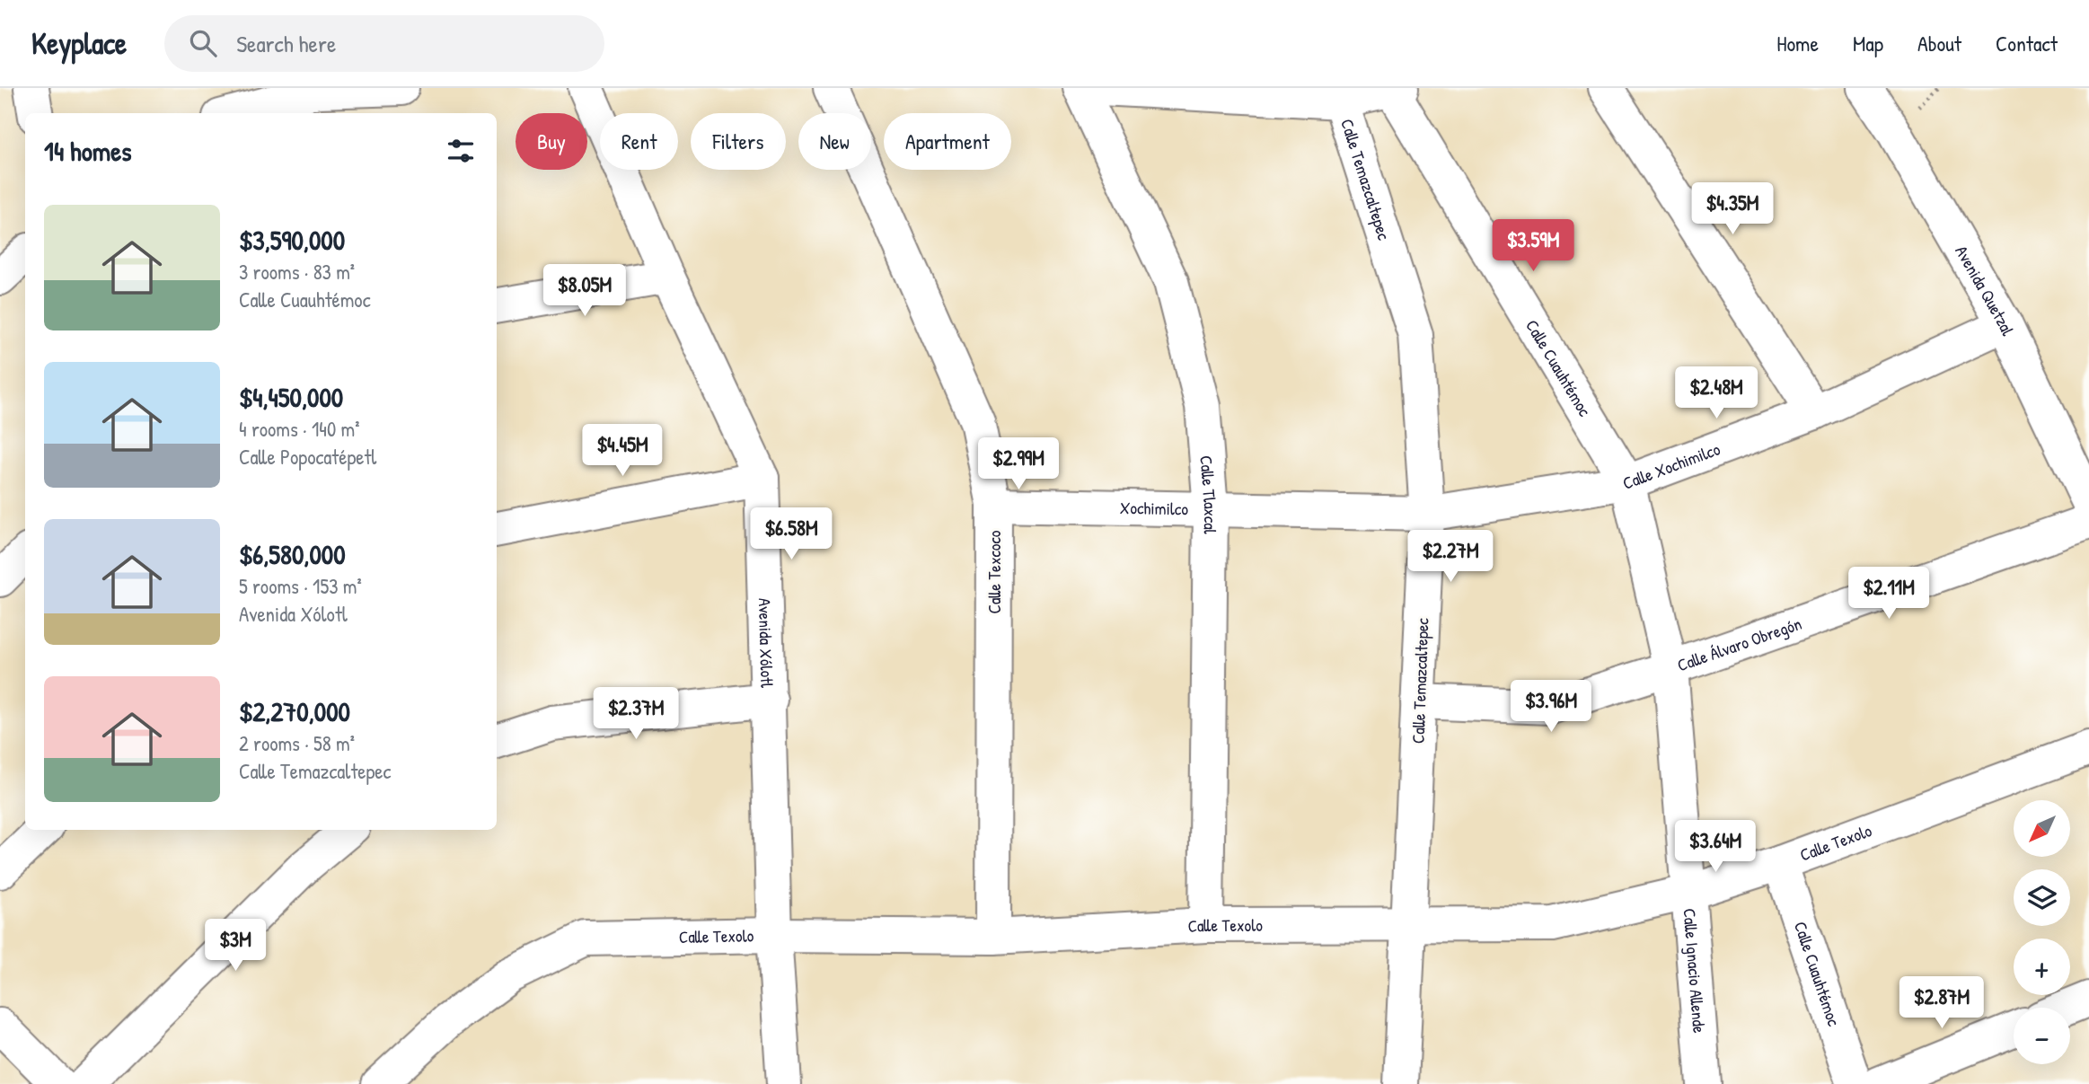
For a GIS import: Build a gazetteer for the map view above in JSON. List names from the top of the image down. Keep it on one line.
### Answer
{"streets":{"street":["Calle Temazcaltepec","Avenida Quetzal","Calle Cuauhtémoc","Calle Xochimilco","Calle Tlaxcal","Xochimilco","Calle Texcoco","Avenida Xólotl","Calle Álvaro Obregón","Calle Texolo","Calle Ignacio Allende"]},"crossings":[["Calle Temazcaltepec","Calle Xochimilco"],["Calle Temazcaltepec","Xochimilco"],["Calle Temazcaltepec","Calle Álvaro Obregón"],["Calle Temazcaltepec","Calle Texolo"],["Avenida Quetzal","Calle Xochimilco"],["Calle Cuauhtémoc","Calle Xochimilco"],["Calle Cuauhtémoc","Calle Álvaro Obregón"],["Calle Cuauhtémoc","Calle Texolo"],["Calle Cuauhtémoc","Calle Ignacio Allende"],["Calle Xochimilco","Xochimilco"],["Calle Tlaxcal","Xochimilco"],["Calle Tlaxcal","Calle Texolo"],["Xochimilco","Calle Texcoco"],["Calle Texcoco","Calle Texolo"],["Avenida Xólotl","Calle Texolo"],["Calle Álvaro Obregón","Calle Ignacio Allende"],["Calle Texolo","Calle Ignacio Allende"]],"north":"bottom left","page":{"header":"Keyplace","search":"Search here","nav":["Home","Map","About","Contact"],"chip":["Buy","Rent","Filters","New","Apartment"],"heading":"14 homes","price":["$4.35M","$3.59M","$8.05M","$2.48M","$4.45M","$2.99M","$6.58M","$2.27M","$2.11M","$3.96M","$2.37M","$3.64M","$3M","$2.87M"],"list":[{"name":"$3,590,000","note":"3 rooms · 83 m² · Calle Cuauhtémoc"},{"name":"$4,450,000","note":"4 rooms · 140 m² · Calle Popocatépetl"},{"name":"$6,580,000","note":"5 rooms · 153 m² · Avenida Xólotl"},{"name":"$2,270,000","note":"2 rooms · 58 m² · Calle Temazcaltepec"}],"map_buttons":["+","−"]}}
